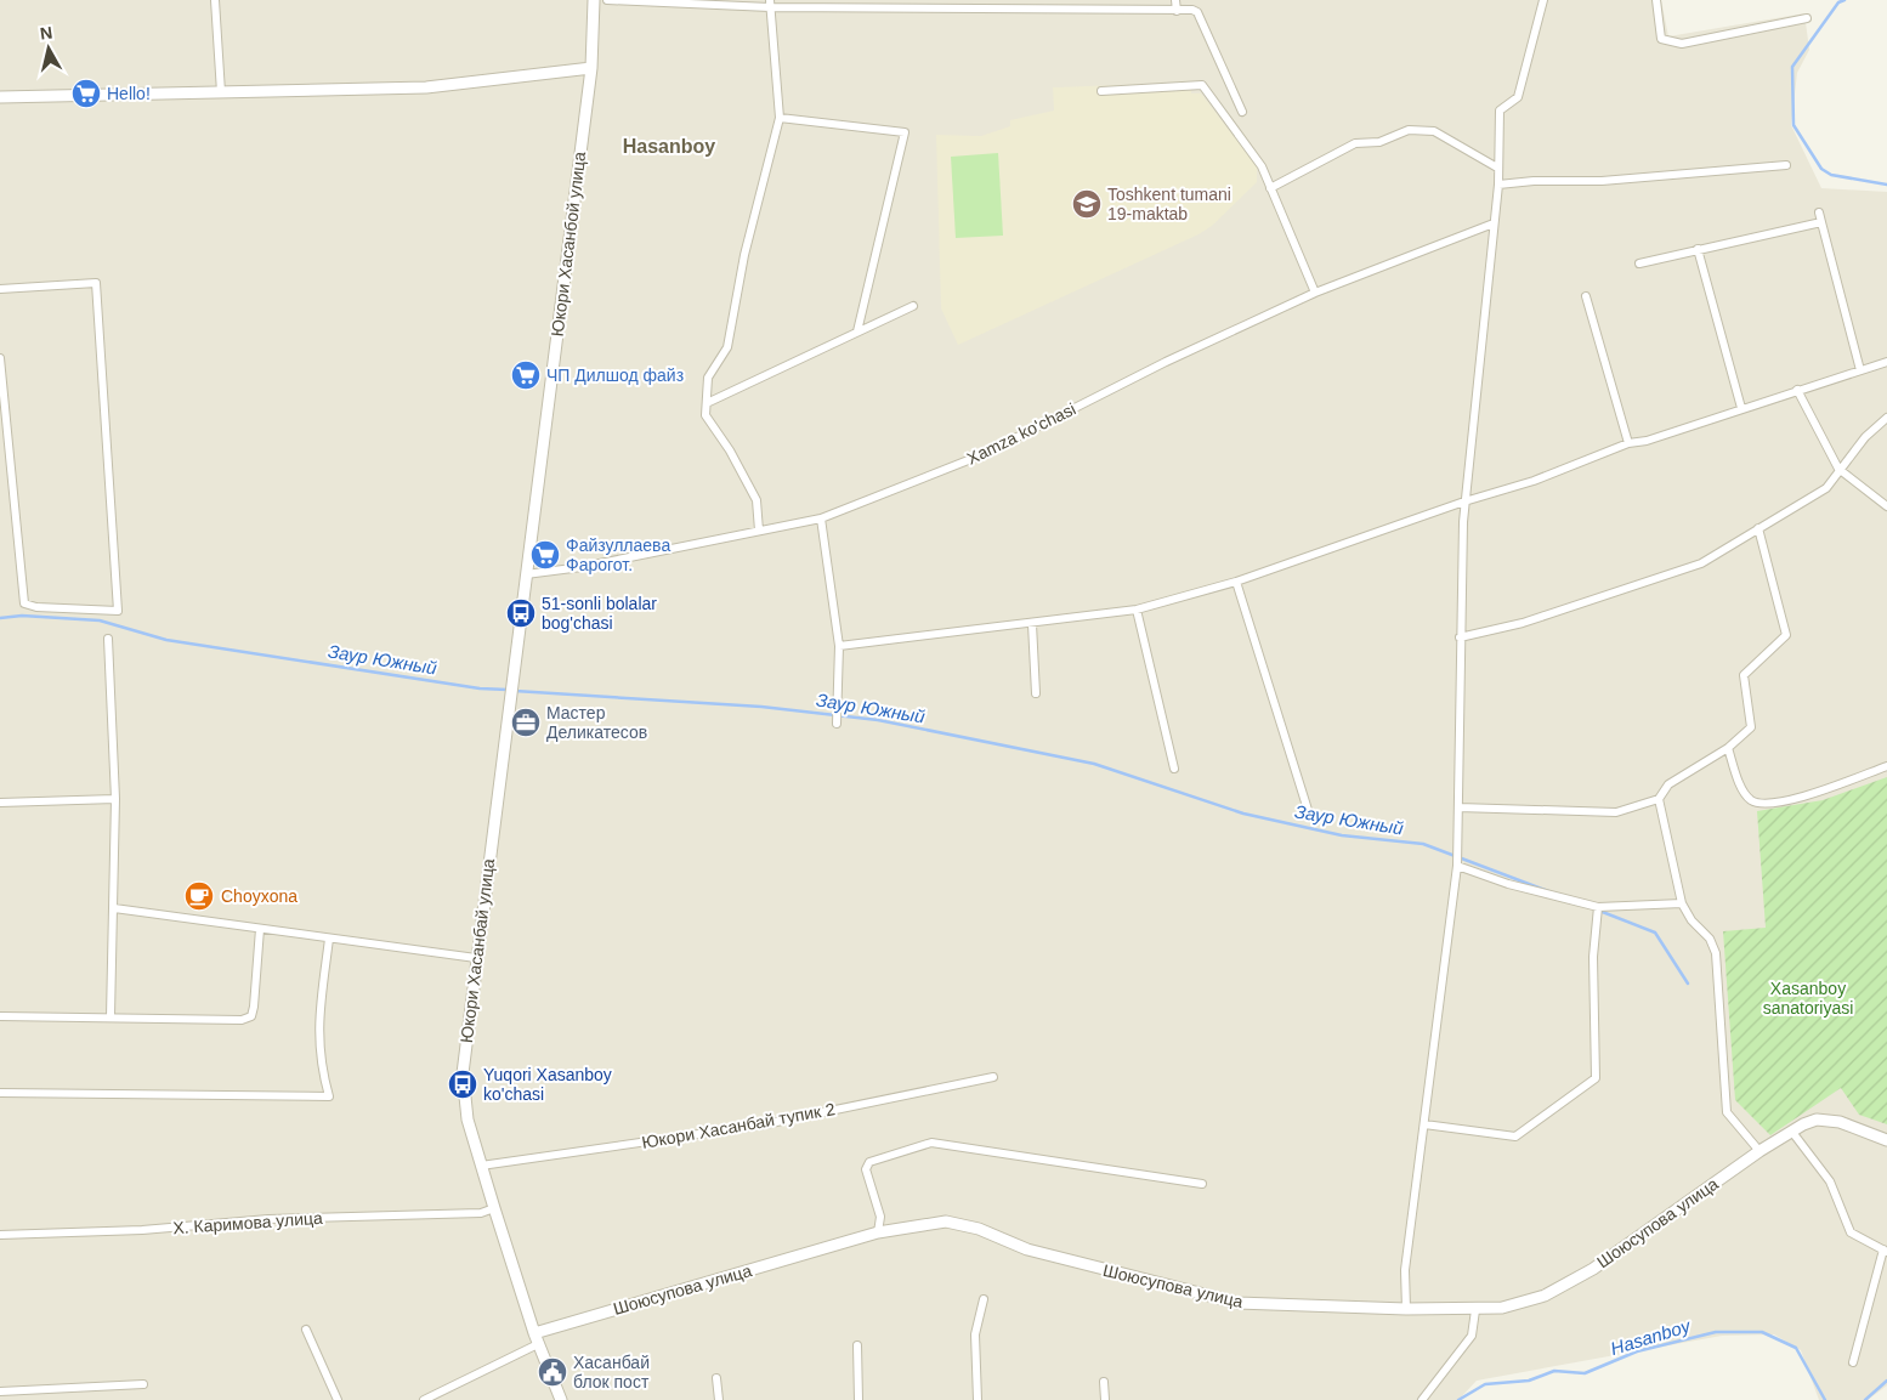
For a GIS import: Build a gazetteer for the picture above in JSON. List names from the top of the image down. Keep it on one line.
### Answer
{"streets":{"street":["Юкори Хасанбой улица","Xamza ko'chasi","Юкори Хасанбай улица","Юкори Хасанбай тупик 2","Х. Каримова улица","Шоюсупова улица"]},"crossings":[["Юкори Хасанбой улица","Xamza ko'chasi"],["Юкори Хасанбой улица","Юкори Хасанбай улица"],["Юкори Хасанбай улица","Юкори Хасанбай тупик 2"],["Юкори Хасанбай улица","Х. Каримова улица"],["Юкори Хасанбай улица","Шоюсупова улица"]],"districts":["Hasanboy"],"water":["Заур Южный","Hasanboy"],"parks":["Xasanboy sanatoriyasi"],"places":{"supermarket":["Hello!","ЧП Дилшод файз","Файзуллаева Фарогот."],"school or university":["Toshkent tumani 19-maktab"],"bus stop":["51-sonli bolalar bog'chasi","Yuqori Xasanboy ko'chasi"],"office":["Мастер Деликатесов"],"cafe":["Choyxona"],"public building":["Хасанбай блок пост"]},"north":"top"}
